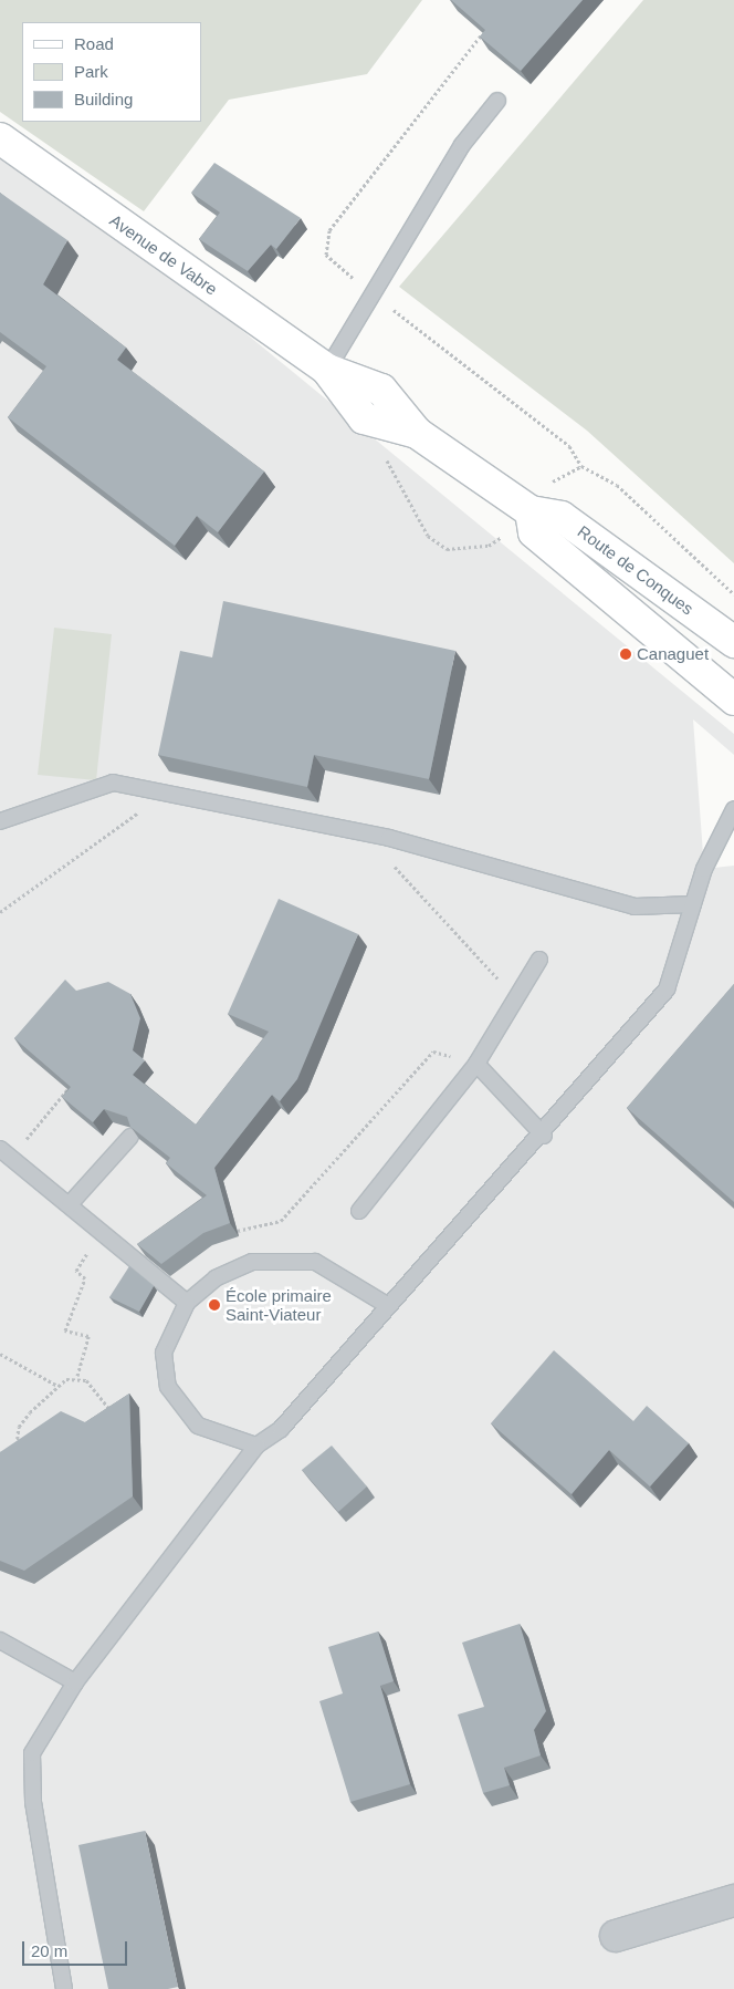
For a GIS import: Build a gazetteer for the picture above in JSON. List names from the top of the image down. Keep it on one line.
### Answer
{"streets":{"main road":["Avenue de Vabre","Route de Conques"]},"crossings":[["Avenue de Vabre","Route de Conques"]],"places":["Canaguet","École primaire Saint-Viateur"],"legend":["Road","Park","Building"],"scale_bar":"20 m"}
